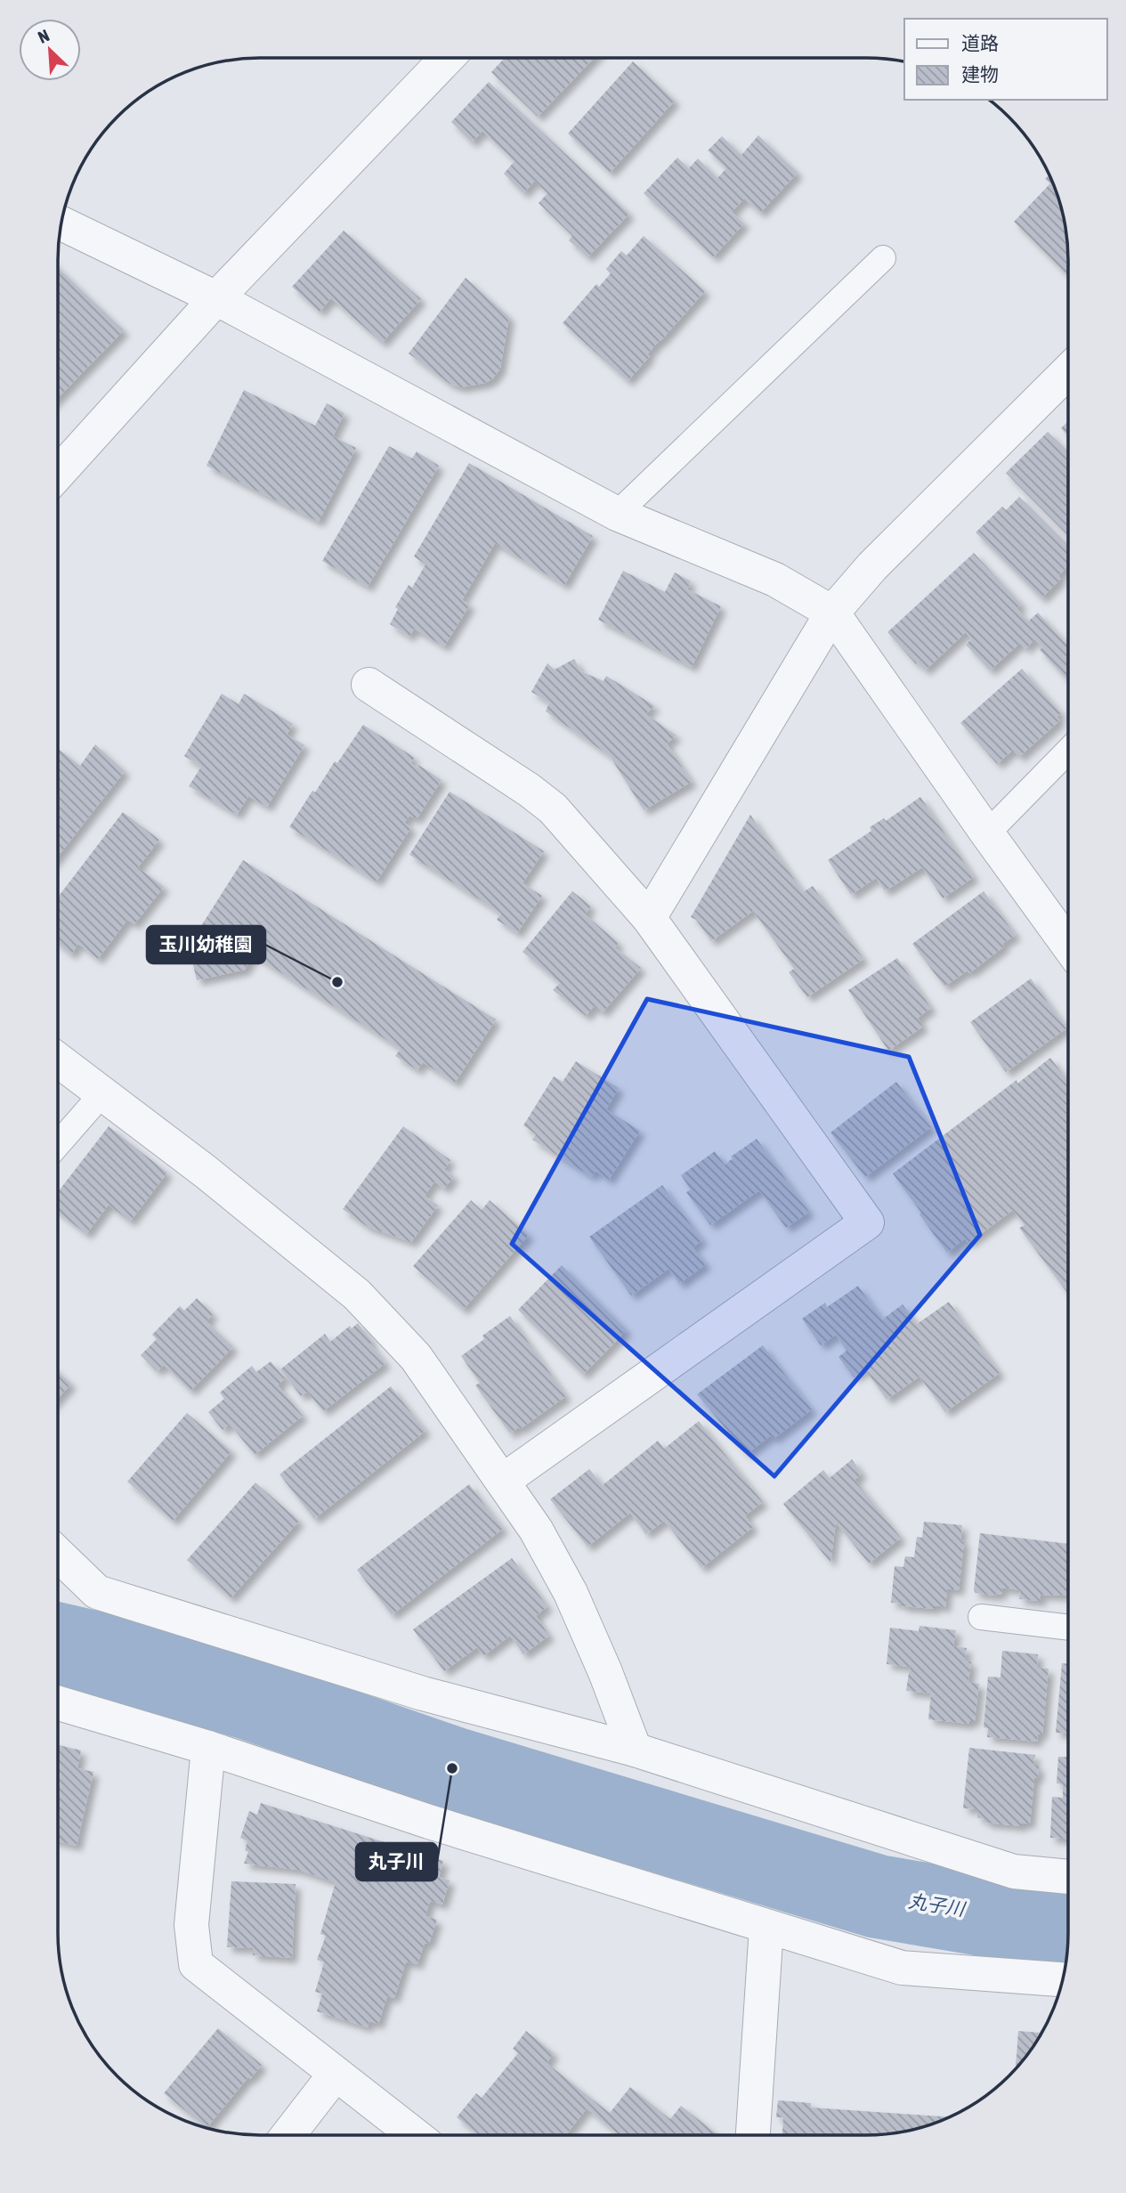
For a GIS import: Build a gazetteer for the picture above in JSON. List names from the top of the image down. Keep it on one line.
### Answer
{"water":["丸子川"],"places":["玉川幼稚園","丸子川"],"legend":["道路","建物"],"north":"top left"}
